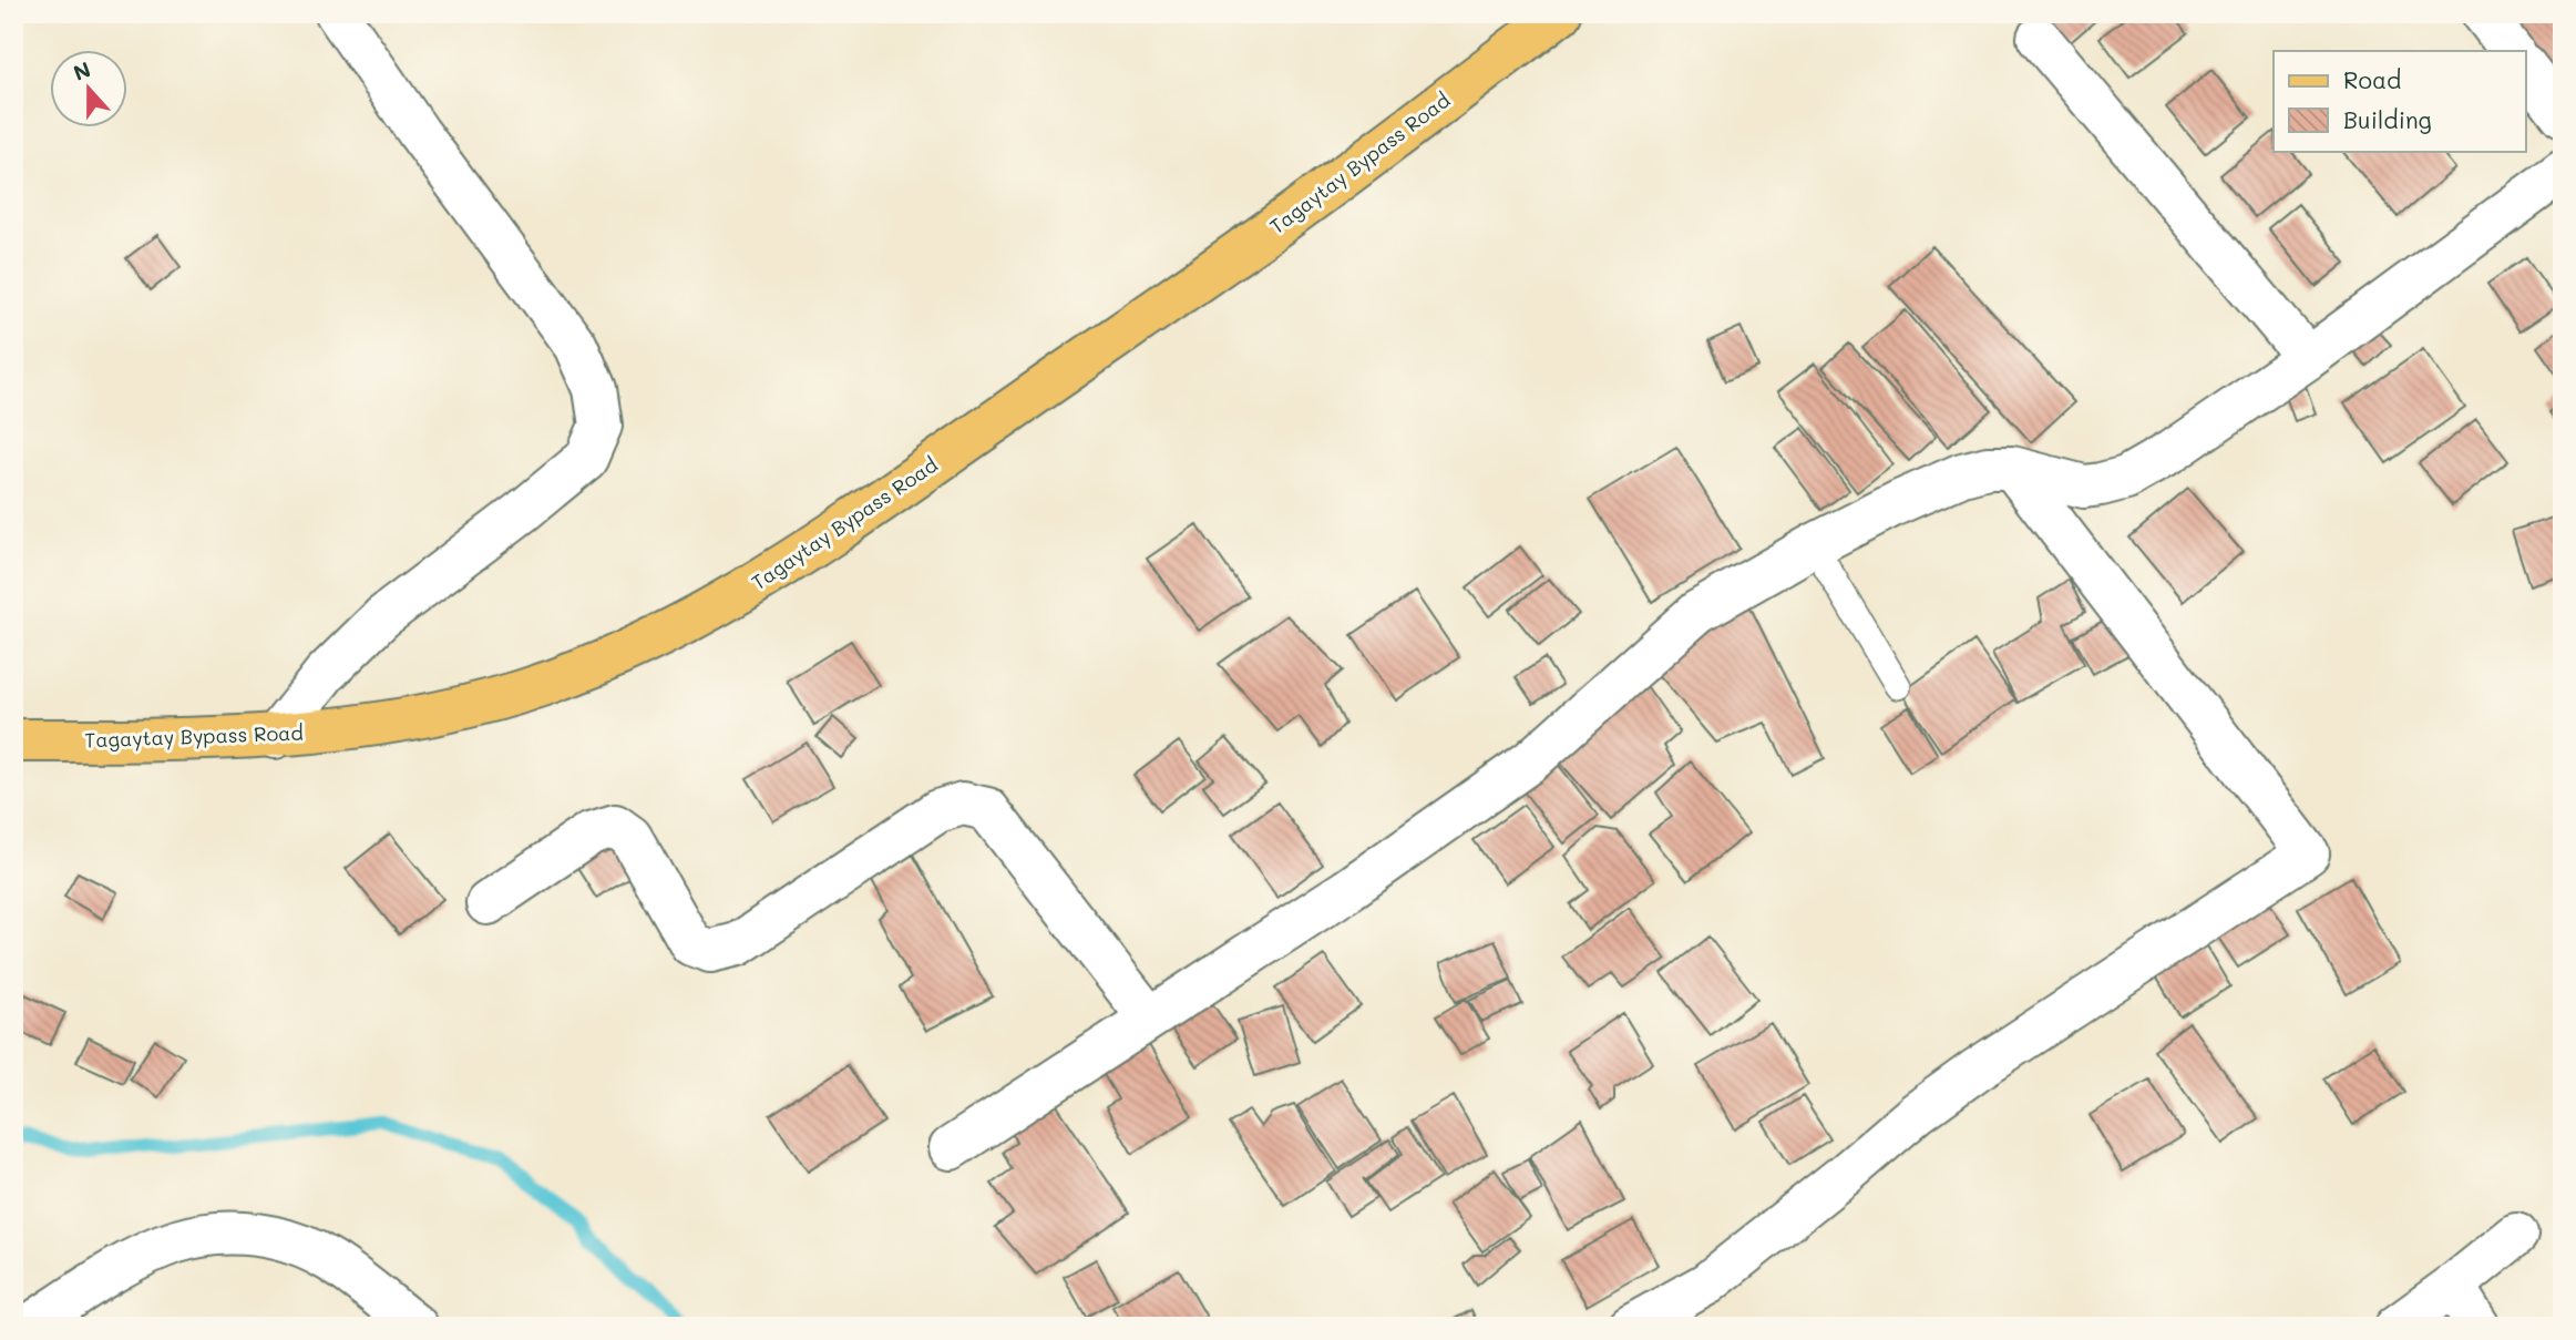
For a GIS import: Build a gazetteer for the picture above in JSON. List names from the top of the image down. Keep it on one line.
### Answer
{"streets":{"main road":["Tagaytay Bypass Road"]},"legend":["Road","Building"],"north":"top"}
